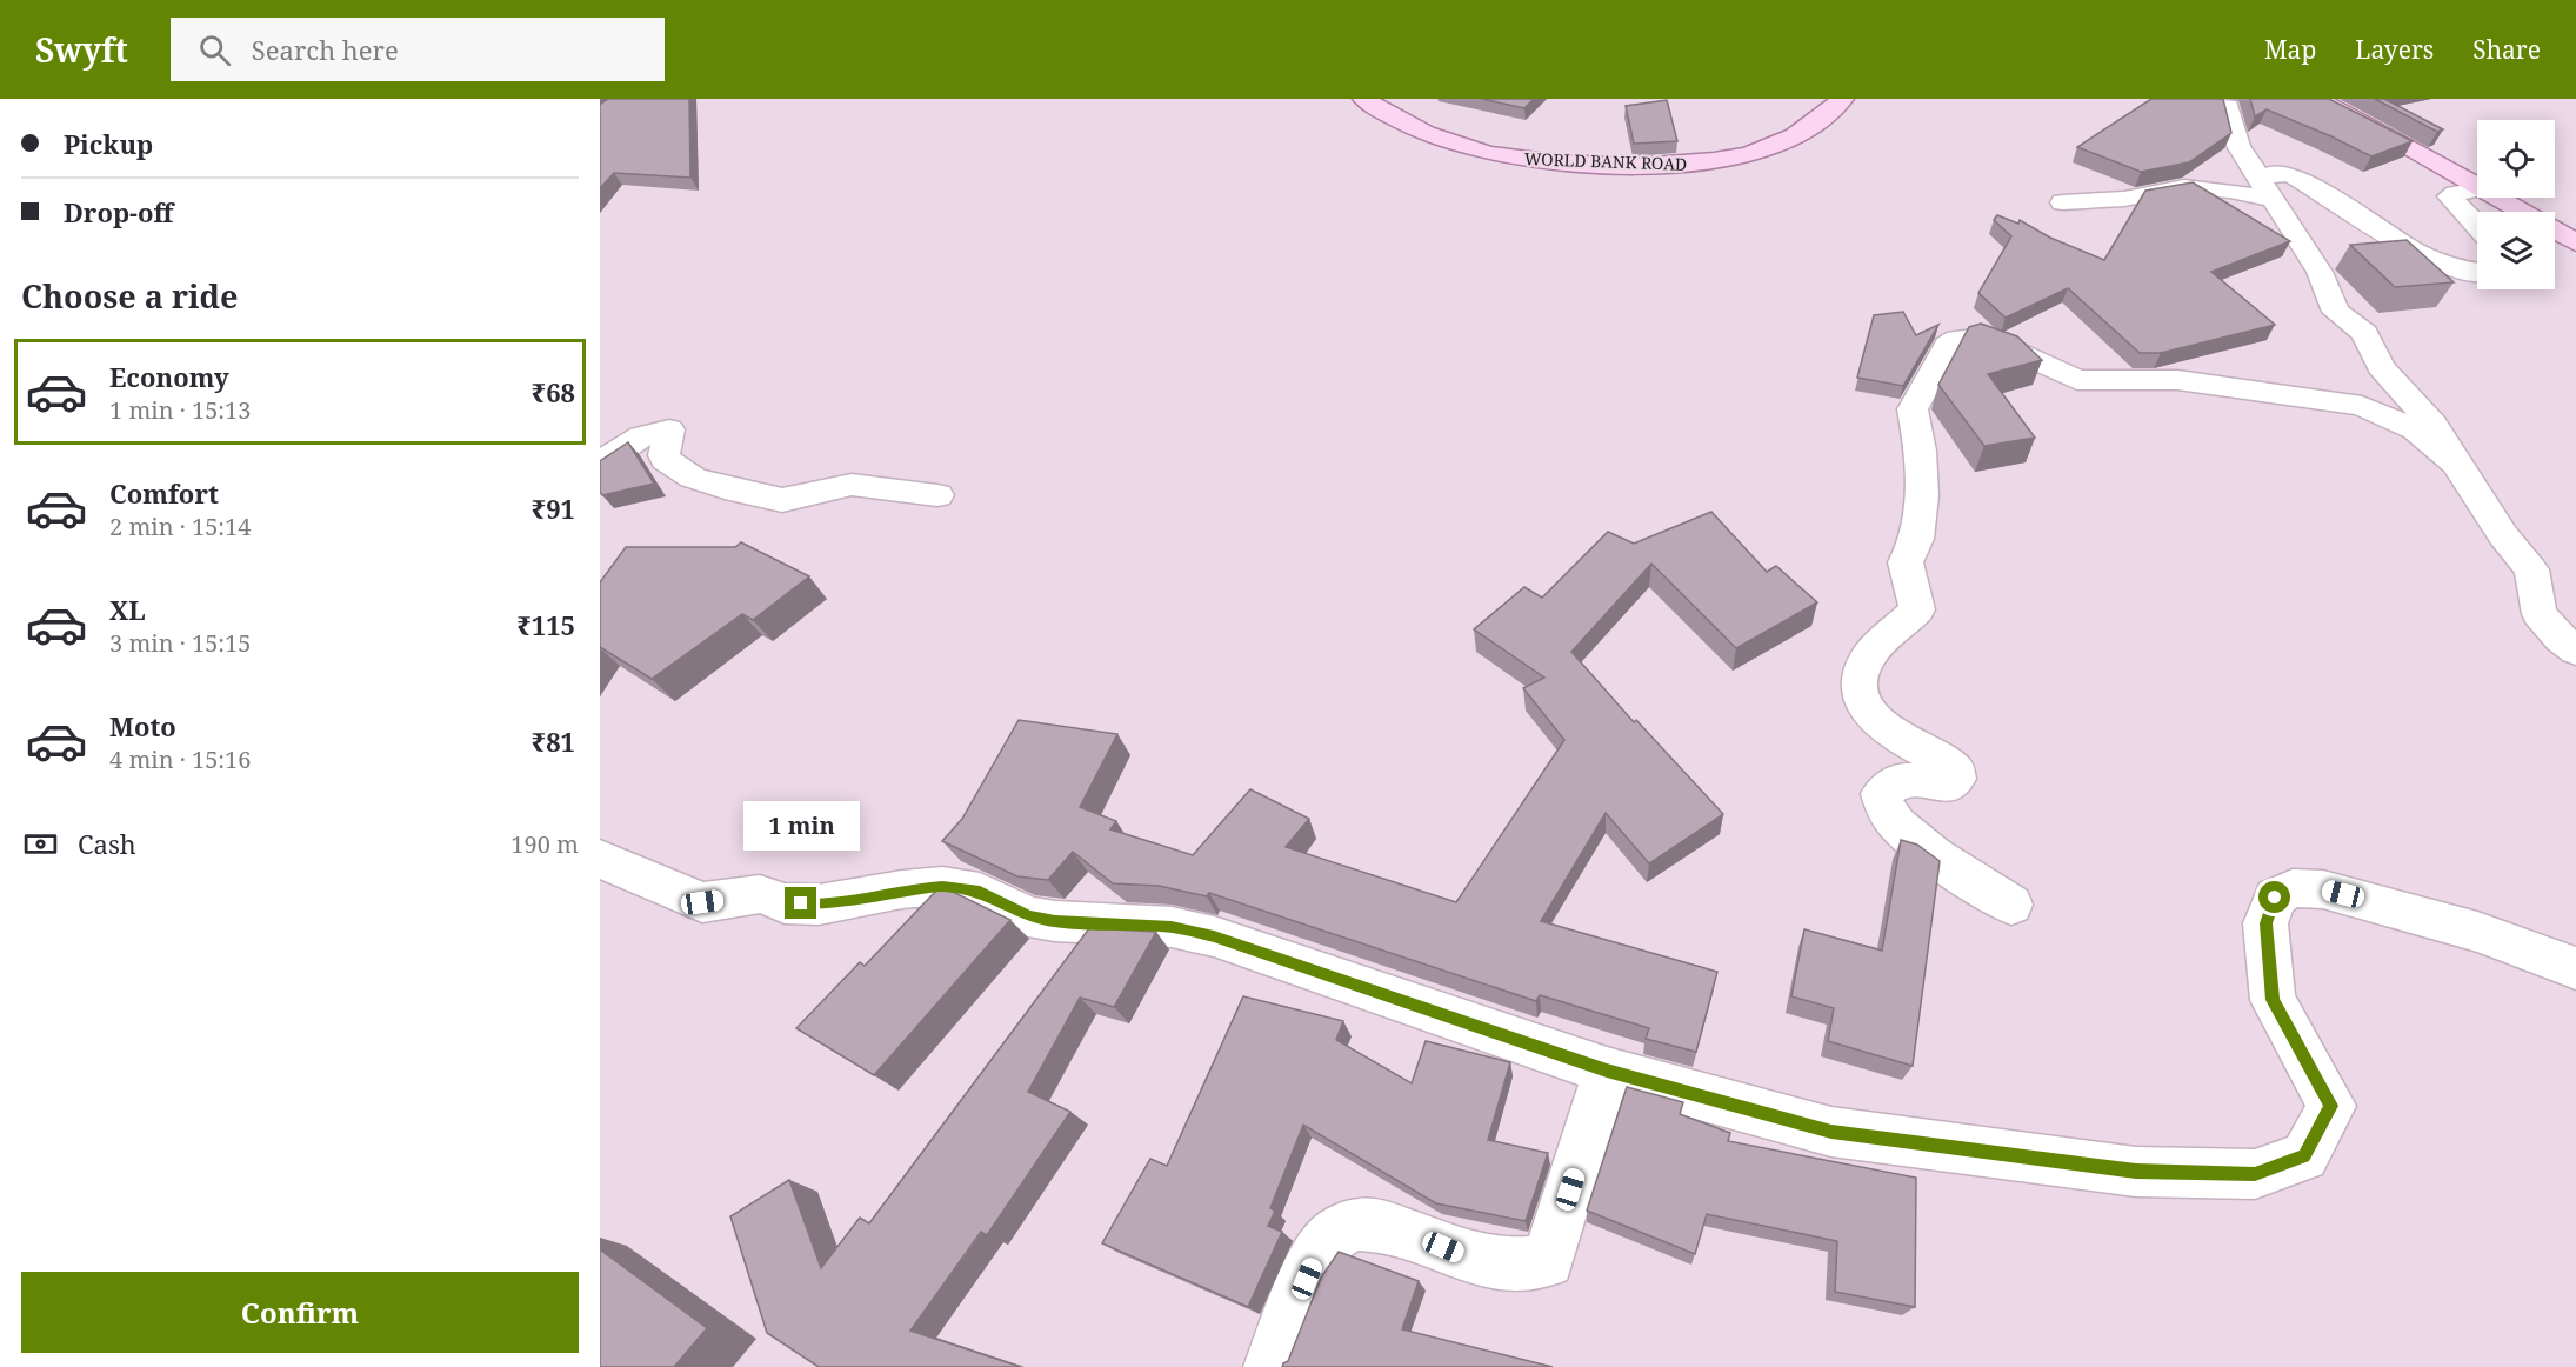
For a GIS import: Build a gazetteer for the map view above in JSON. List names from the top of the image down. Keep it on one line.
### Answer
{"streets":{"main road":["WORLD BANK ROAD"]},"page":{"header":"Swyft","search":"Search here","nav":["Map","Layers","Share"],"banner":["Pickup","Drop-off"],"heading":"Choose a ride","list":[{"name":"Economy","note":"1 min · 15:13","value":"₹68"},{"name":"Comfort","note":"2 min · 15:14","value":"₹91"},{"name":"XL","note":"3 min · 15:15","value":"₹115"},{"name":"Moto","note":"4 min · 15:16","value":"₹81"}],"bubble":"1 min","pay":["Cash","190 m"],"buttons":"Confirm"}}
